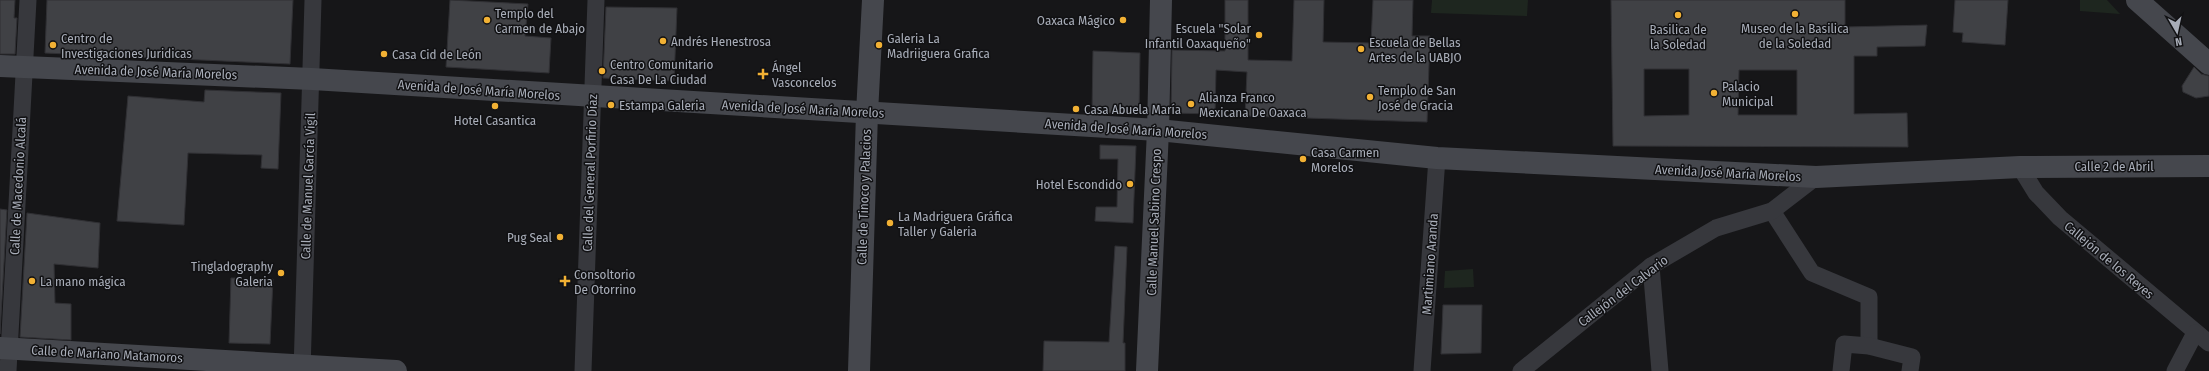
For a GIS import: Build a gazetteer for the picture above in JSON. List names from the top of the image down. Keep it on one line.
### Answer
{"streets":{"street":["Avenida de José María Morelos","Calle 2 de Abril","Calle del General Porfirio Díaz","Avenida José María Morelos","Calle de Macedonio Alcalá","Calle de Manuel García Vigil","Calle de Tinoco y Palacios","Calle Manuel Sabino Crespo","Callejón de los Reyes","Martimiano Aranda","Callejón del Calvario","Calle de Mariano Matamoros"]},"crossings":[["Avenida de José María Morelos","Calle del General Porfirio Díaz"],["Avenida de José María Morelos","Avenida José María Morelos"],["Avenida de José María Morelos","Calle de Macedonio Alcalá"],["Avenida de José María Morelos","Calle de Manuel García Vigil"],["Avenida de José María Morelos","Calle de Tinoco y Palacios"],["Avenida de José María Morelos","Calle Manuel Sabino Crespo"],["Avenida de José María Morelos","Martimiano Aranda"],["Calle 2 de Abril","Avenida José María Morelos"],["Calle 2 de Abril","Callejón de los Reyes"],["Avenida José María Morelos","Callejón de los Reyes"],["Avenida José María Morelos","Martimiano Aranda"],["Avenida José María Morelos","Callejón del Calvario"],["Calle de Macedonio Alcalá","Calle de Mariano Matamoros"],["Calle de Manuel García Vigil","Calle de Mariano Matamoros"]],"places":{"other":["Museo de la Basilica de la Soledad","Basilica de la Soledad","Templo del Carmen de Abajo","Oaxaca Mágico","Escuela \"Solar Infantil Oaxaqueño\"","Andrés Henestrosa","Centro de Investigaciones Juridicas","Galeria La Madriiguera Grafica","Escuela de Bellas Artes de la UABJO","Casa Cid de León","Centro Comunitario Casa De La Ciudad","Palacio Municipal","Templo de San José de Gracia","Alianza Franco Mexicana De Oaxaca","Estampa Galeria","Hotel Casantica","Casa Abuela María","Casa Carmen Morelos","Hotel Escondido","La Madriguera Gráfica Taller y Galeria","Pug Seal","Tingladography Galeria","La mano mágica"],"health":["Ángel Vasconcelos","Consoltorio De Otorrino"]},"north":"bottom"}
